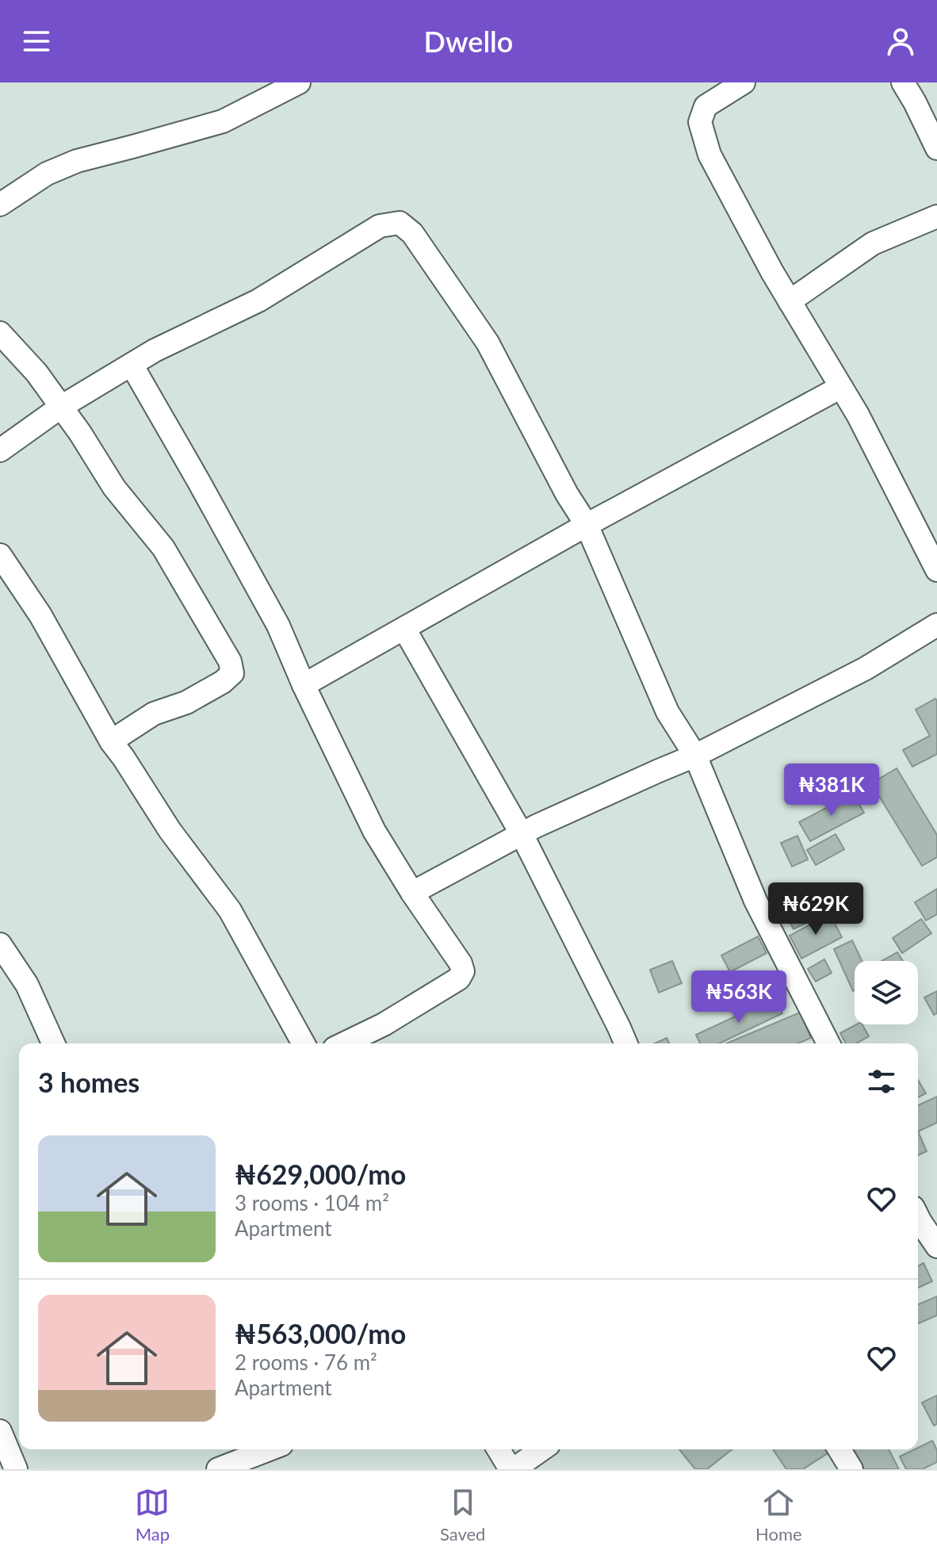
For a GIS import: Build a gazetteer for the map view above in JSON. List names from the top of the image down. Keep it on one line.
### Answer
{"page":{"header":"Dwello","price":["₦381K","₦629K","₦563K"],"heading":"3 homes","list":[{"name":"₦629,000/mo","note":"3 rooms · 104 m² · Apartment"},{"name":"₦563,000/mo","note":"2 rooms · 76 m² · Apartment"}],"tabs":["Map","Saved","Home"]}}
